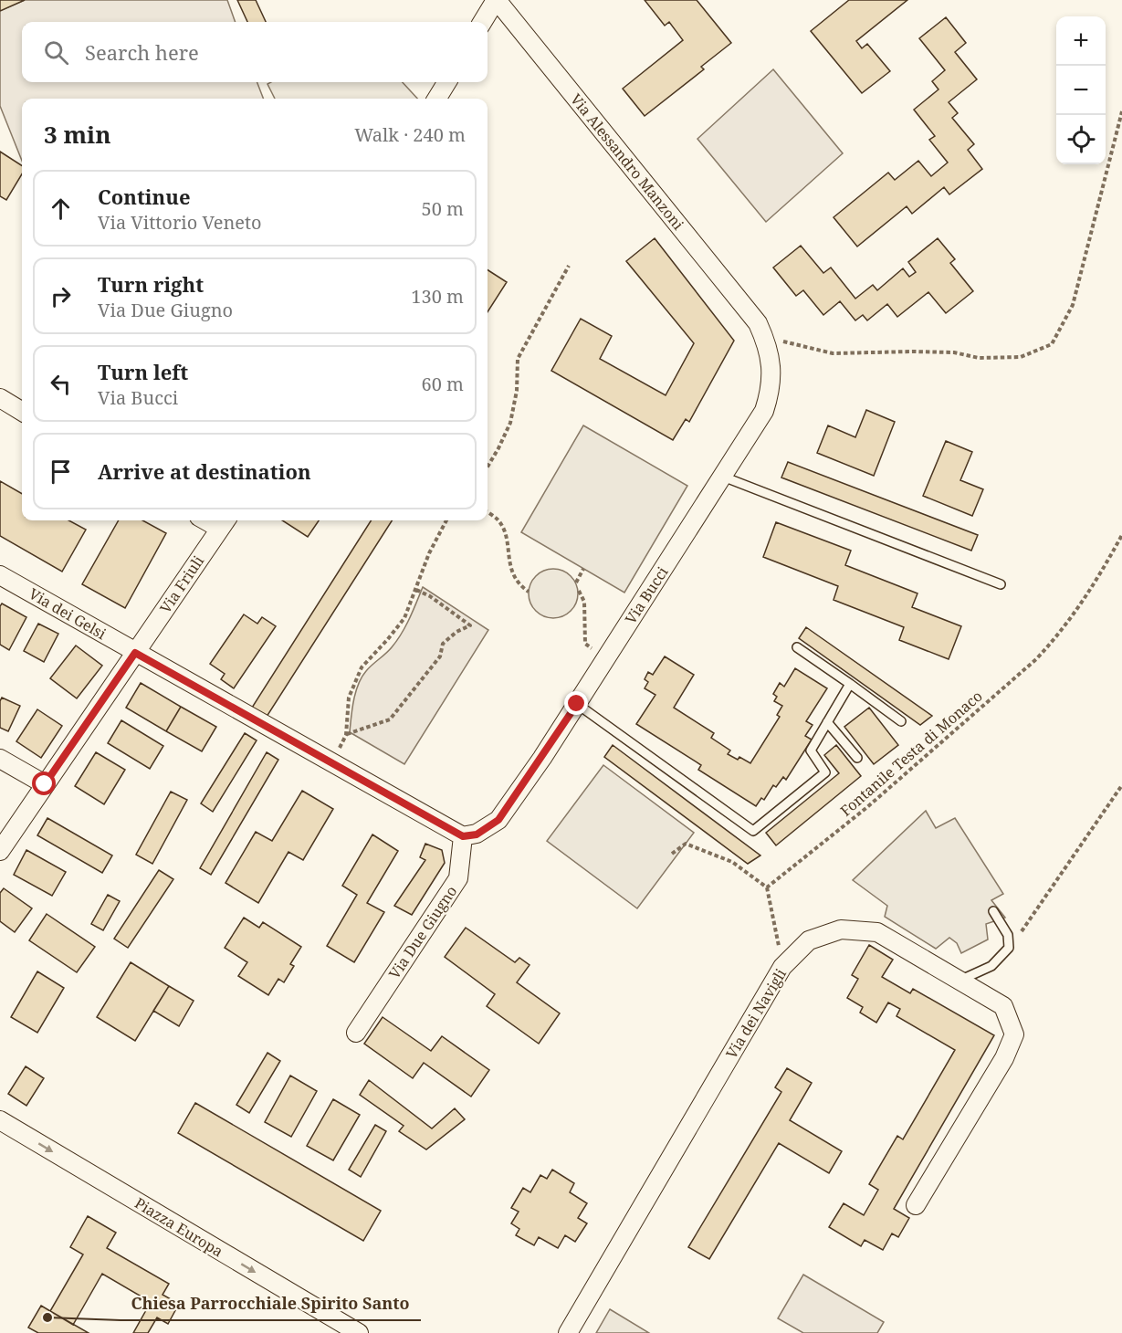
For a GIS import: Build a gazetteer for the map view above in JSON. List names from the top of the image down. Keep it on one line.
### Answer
{"streets":{"street":["Via Alessandro Manzoni","Via Friuli","Via Bucci","Via dei Gelsi","Via Due Giugno","Via dei Navigli","Piazza Europa"],"path":["Fontanile Testa di Monaco"]},"crossings":[["Via Alessandro Manzoni","Via Bucci"],["Via Friuli","Via dei Gelsi"],["Via Bucci","Via Due Giugno"]],"one_way":["Piazza Europa"],"places":["Chiesa Parrocchiale Spirito Santo"],"page":{"map_buttons":["+","−"],"search":"Search here","heading":["3 min","Walk · 240 m"],"list":[["Continue","Via Vittorio Veneto","50 m"],["Turn right","Via Due Giugno","130 m"],["Turn left","Via Bucci","60 m"],"Arrive at destination"]}}
